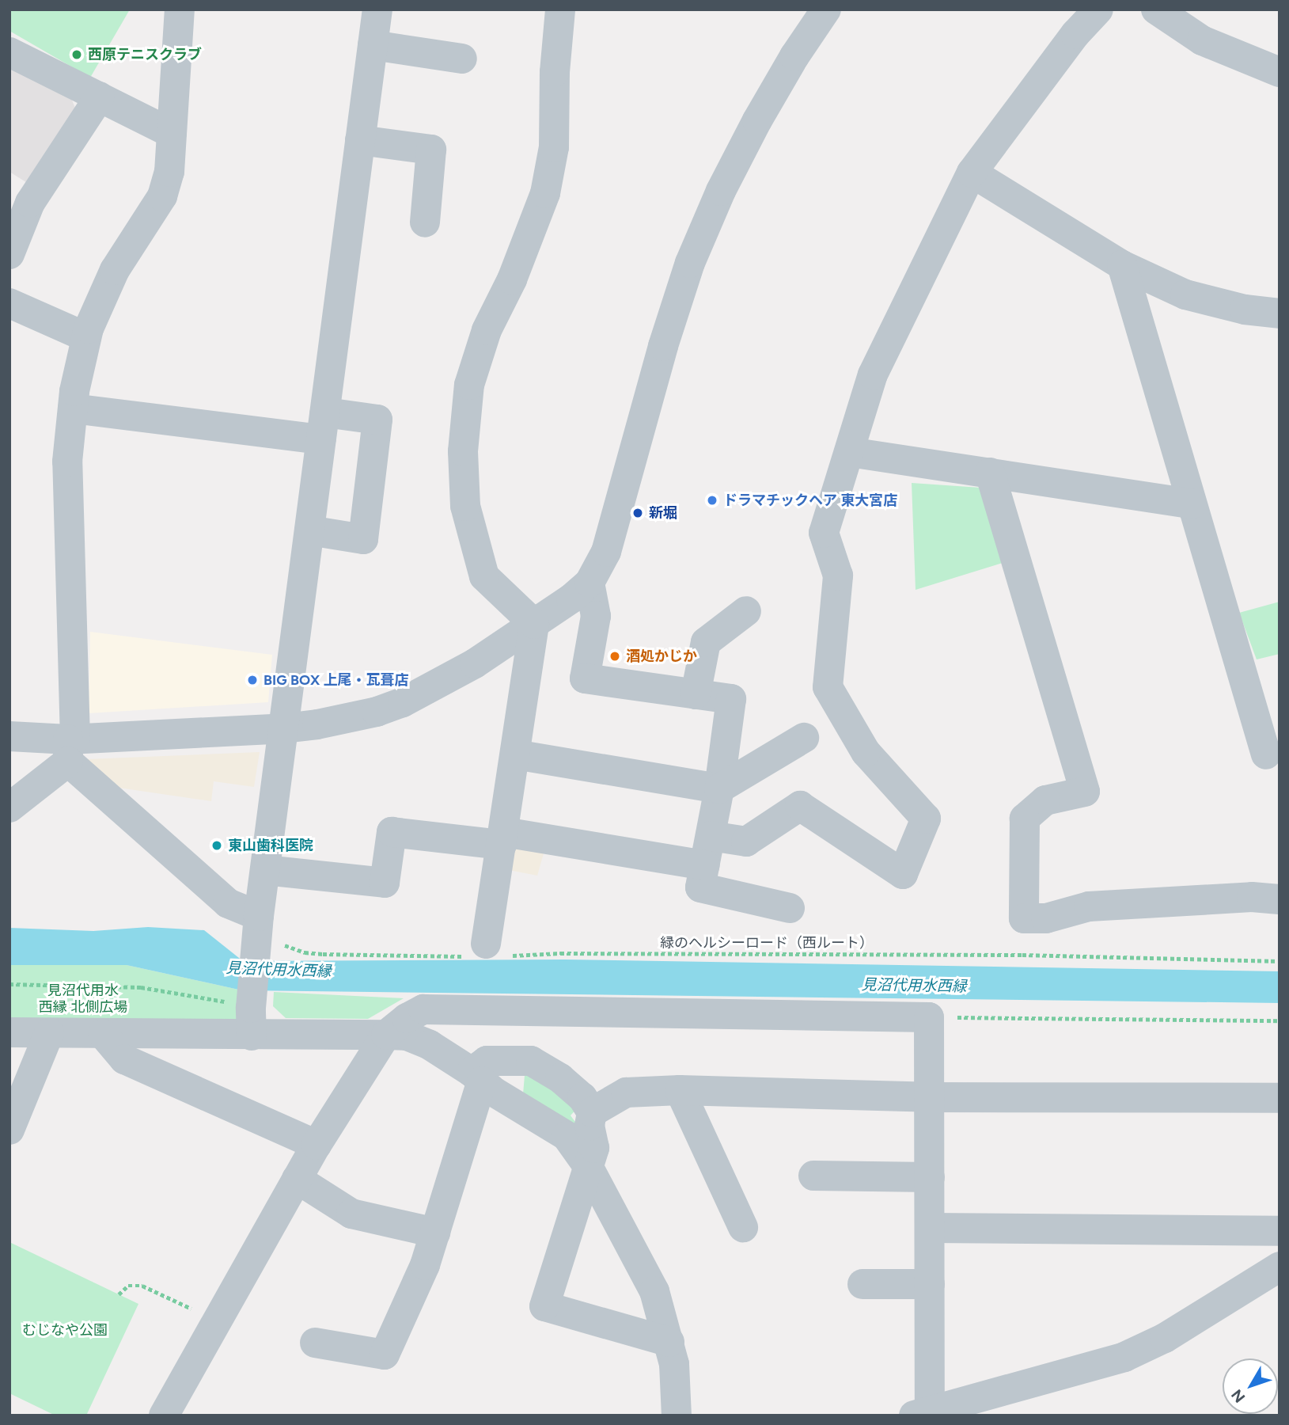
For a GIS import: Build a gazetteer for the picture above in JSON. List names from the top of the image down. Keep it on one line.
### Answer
{"streets":{"path":["緑のヘルシーロード（西ルート）"]},"water":["見沼代用水西縁","見沼代用水西緑"],"parks":["見沼代用水 西縁 北側広場","むじなや公園"],"places":["西原テニスクラブ","ドラマチックヘア 東大宮店","新堀","酒処かじか","BIG BOX 上尾・瓦葺店","東山歯科医院"],"north":"bottom left"}
